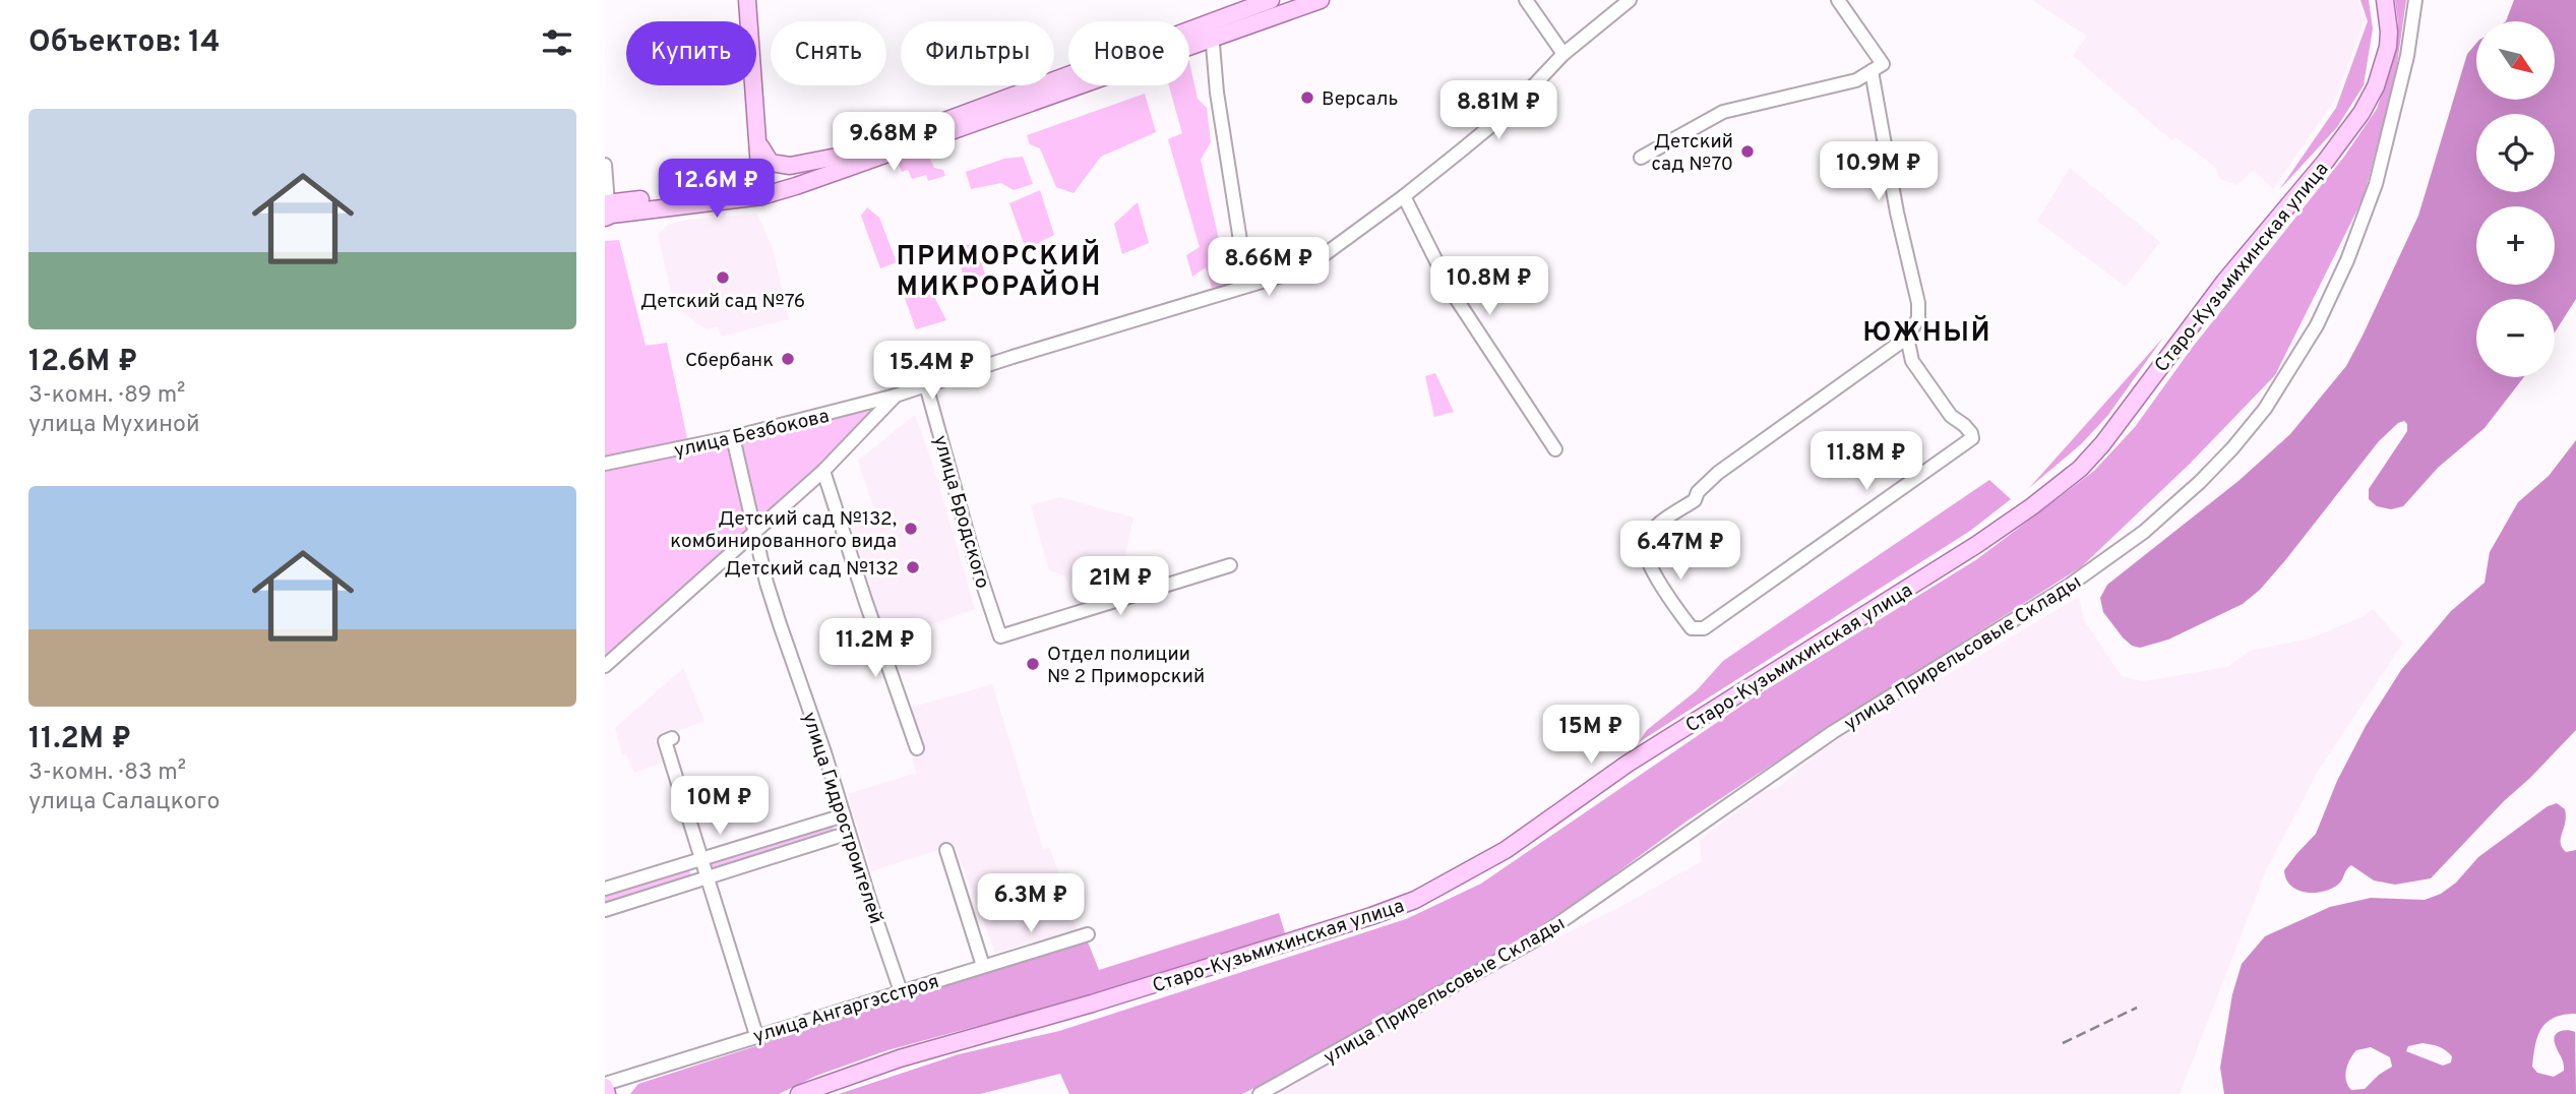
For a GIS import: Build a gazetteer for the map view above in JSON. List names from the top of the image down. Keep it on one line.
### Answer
{"streets":{"main road":["Старо-Кузьмихинская улица"],"street":["улица Безбокова","улица Бродского","улица Прирельсовые Склады","улица Гидростроителей","улица Ангаргэсстроя"]},"crossings":[["улица Безбокова","улица Бродского"],["улица Безбокова","улица Гидростроителей"],["улица Гидростроителей","улица Ангаргэсстроя"]],"districts":["ПРИМОРСКИЙ МИКРОРАЙОН","ЮЖНЫЙ"],"places":["Версаль","Детский сад №70","Детский сад №76","Сбербанк","Детский сад №132, комбинированного вида","Детский сад №132","Отдел полиции № 2 Приморский"],"north":"bottom right","page":{"heading":"Объектов: 14","map_buttons":["+","−"],"chip":["Купить","Снять","Фильтры","Новое"],"price":["8.81M ₽","9.68M ₽","10.9M ₽","12.6M ₽","8.66M ₽","10.8M ₽","15.4M ₽","11.8M ₽","6.47M ₽","21M ₽","11.2M ₽","15M ₽","10M ₽","6.3M ₽"],"list":[{"name":"12.6M ₽","note":"3-комн. · 89 m² · улица Мухиной"},{"name":"11.2M ₽","note":"3-комн. · 83 m² · улица Салацкого"}]}}
